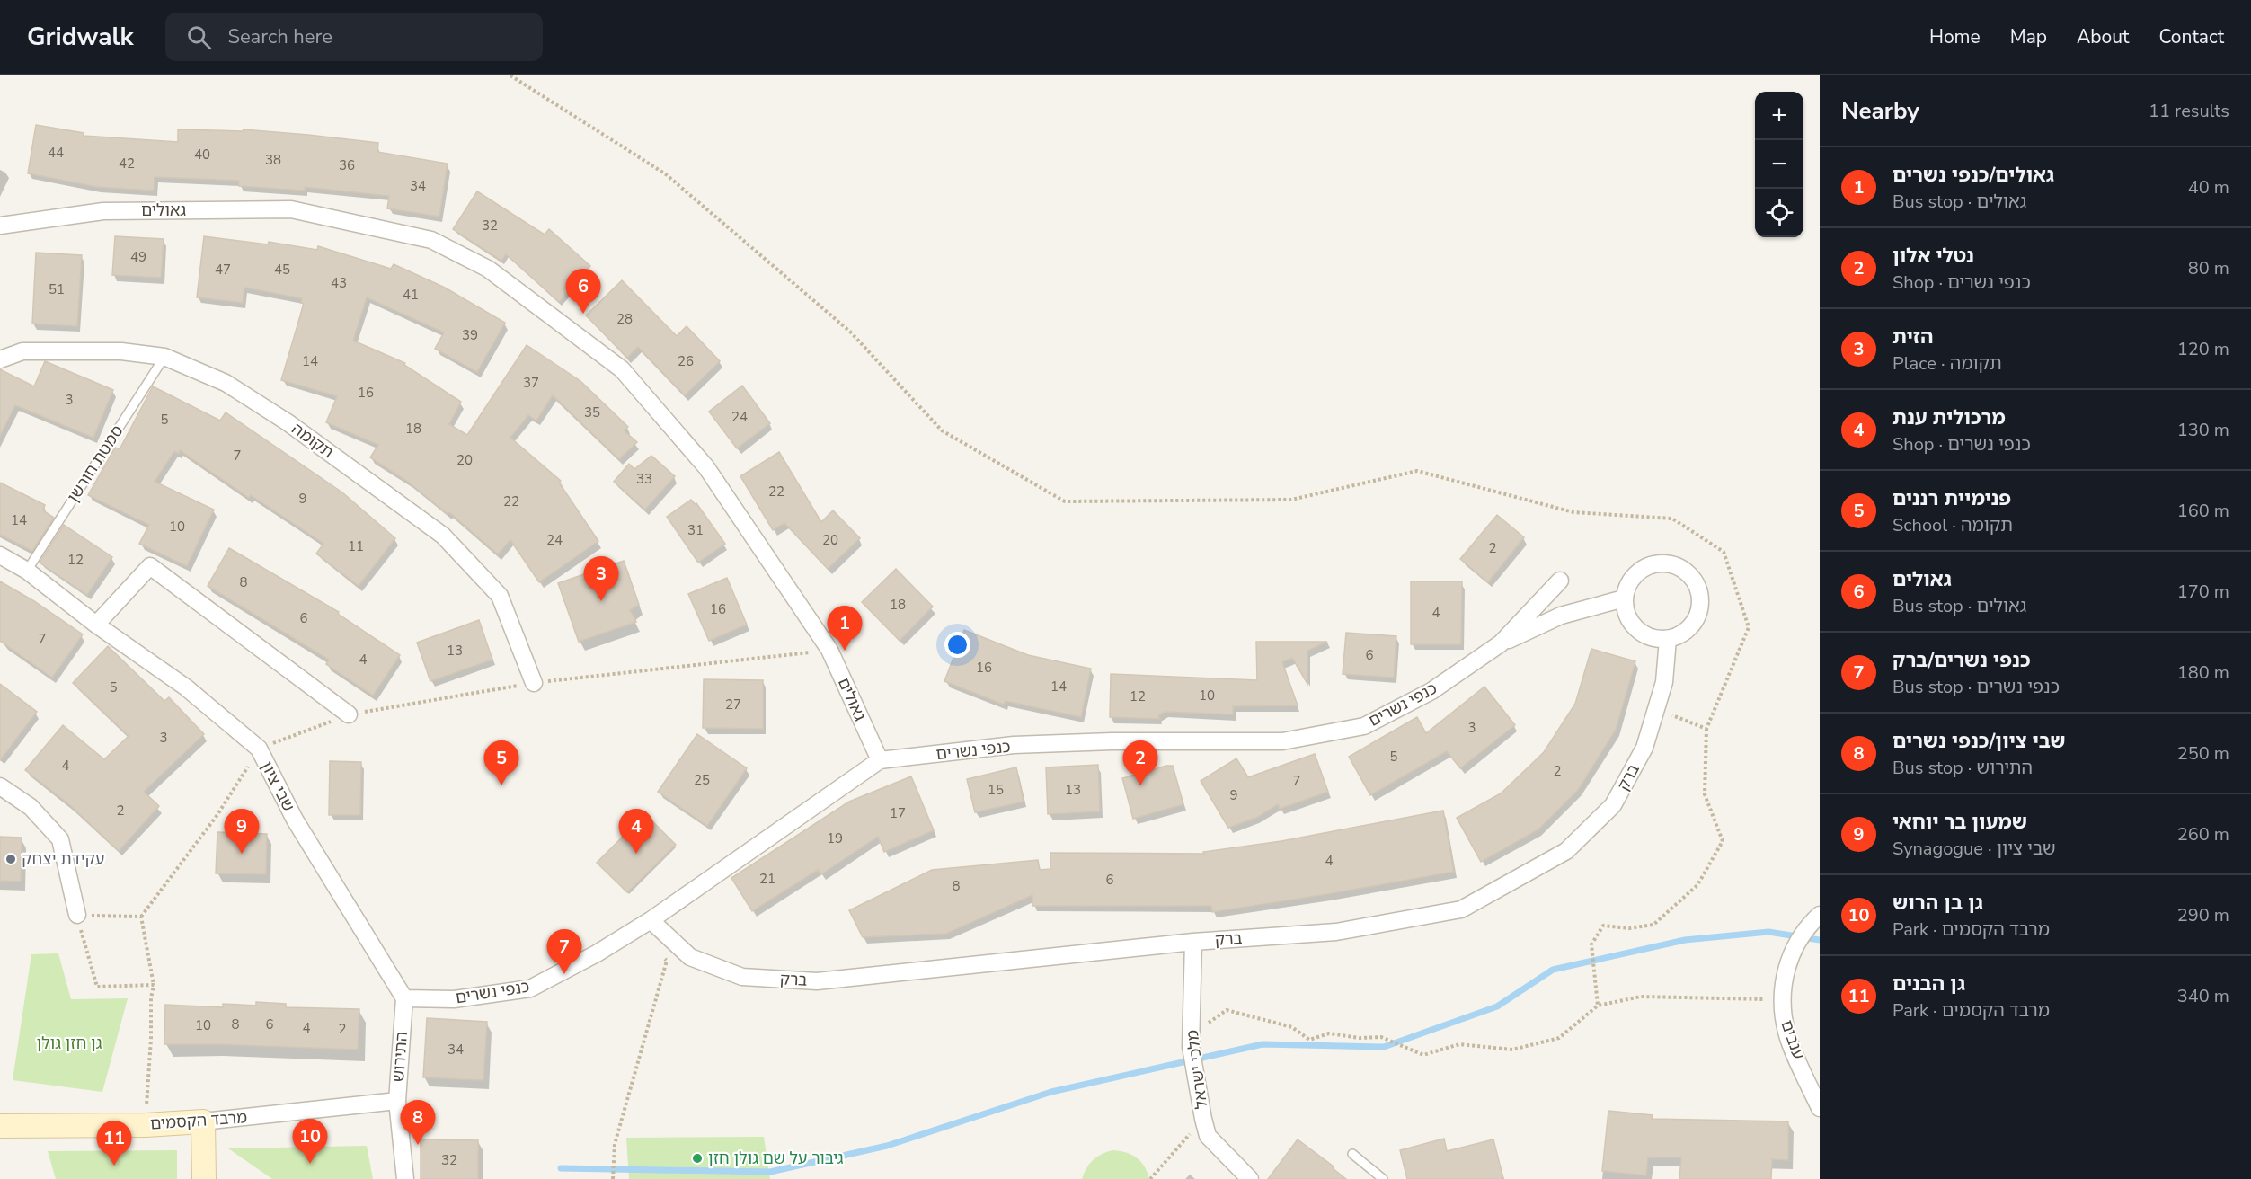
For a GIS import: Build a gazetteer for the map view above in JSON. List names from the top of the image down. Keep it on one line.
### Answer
{"streets":{"street":["גאולים","תקומה","כנפי נשרים","ברק","שבי ציון","ענבים","התירוש","מלכי ישראל","מרבד הקסמים"],"lane":["סמטת חורשן"]},"crossings":[["גאולים","כנפי נשרים"],["תקומה","סמטת חורשן"],["סמטת חורשן","שבי ציון"],["כנפי נשרים","ברק"],["כנפי נשרים","שבי ציון"],["כנפי נשרים","התירוש"],["ברק","מלכי ישראל"],["שבי ציון","התירוש"],["התירוש","מרבד הקסמים"]],"parks":["גן חזן גולן"],"places":["עקידת יצחק","גיבור על שם גולן חזן"],"house_numbers":["44","40","38","42","36","34","32","49","47","45","43","51","41","28","39","14","26","37","16","3","35","24","5","18","7","20","33","22","9","22","14","10","31","24","20","11","2","12","8","18","16","4","6","7","13","6","4","16","14","5","10","12","27","3","3","5","4","2","25","7","15","13","9","2","17","19","4","21","6","8","8","6","10","4","2","34","32"],"page":{"header":"Gridwalk","search":"Search here","nav":["Home","Map","About","Contact"],"heading":["Nearby","11 results"],"map_buttons":["+","−"],"list":[{"mark":"1","name":"גאולים/כנפי נשרים","note":"Bus stop · גאולים","value":"40 m"},{"mark":"2","name":"נטלי אלון","note":"Shop · כנפי נשרים","value":"80 m"},{"mark":"3","name":"הזית","note":"Place · תקומה","value":"120 m"},{"mark":"4","name":"מרכולית ענת","note":"Shop · כנפי נשרים","value":"130 m"},{"mark":"5","name":"פנימיית רננים","note":"School · תקומה","value":"160 m"},{"mark":"6","name":"גאולים","note":"Bus stop · גאולים","value":"170 m"},{"mark":"7","name":"כנפי נשרים/ברק","note":"Bus stop · כנפי נשרים","value":"180 m"},{"mark":"8","name":"שבי ציון/כנפי נשרים","note":"Bus stop · התירוש","value":"250 m"},{"mark":"9","name":"שמעון בר יוחאי","note":"Synagogue · שבי ציון","value":"260 m"},{"mark":"10","name":"גן בן הרוש","note":"Park · מרבד הקסמים","value":"290 m"},{"mark":"11","name":"גן הבנים","note":"Park · מרבד הקסמים","value":"340 m"}],"pins":["6","3","1","2","5","4","9","7","8","10","11"]}}
